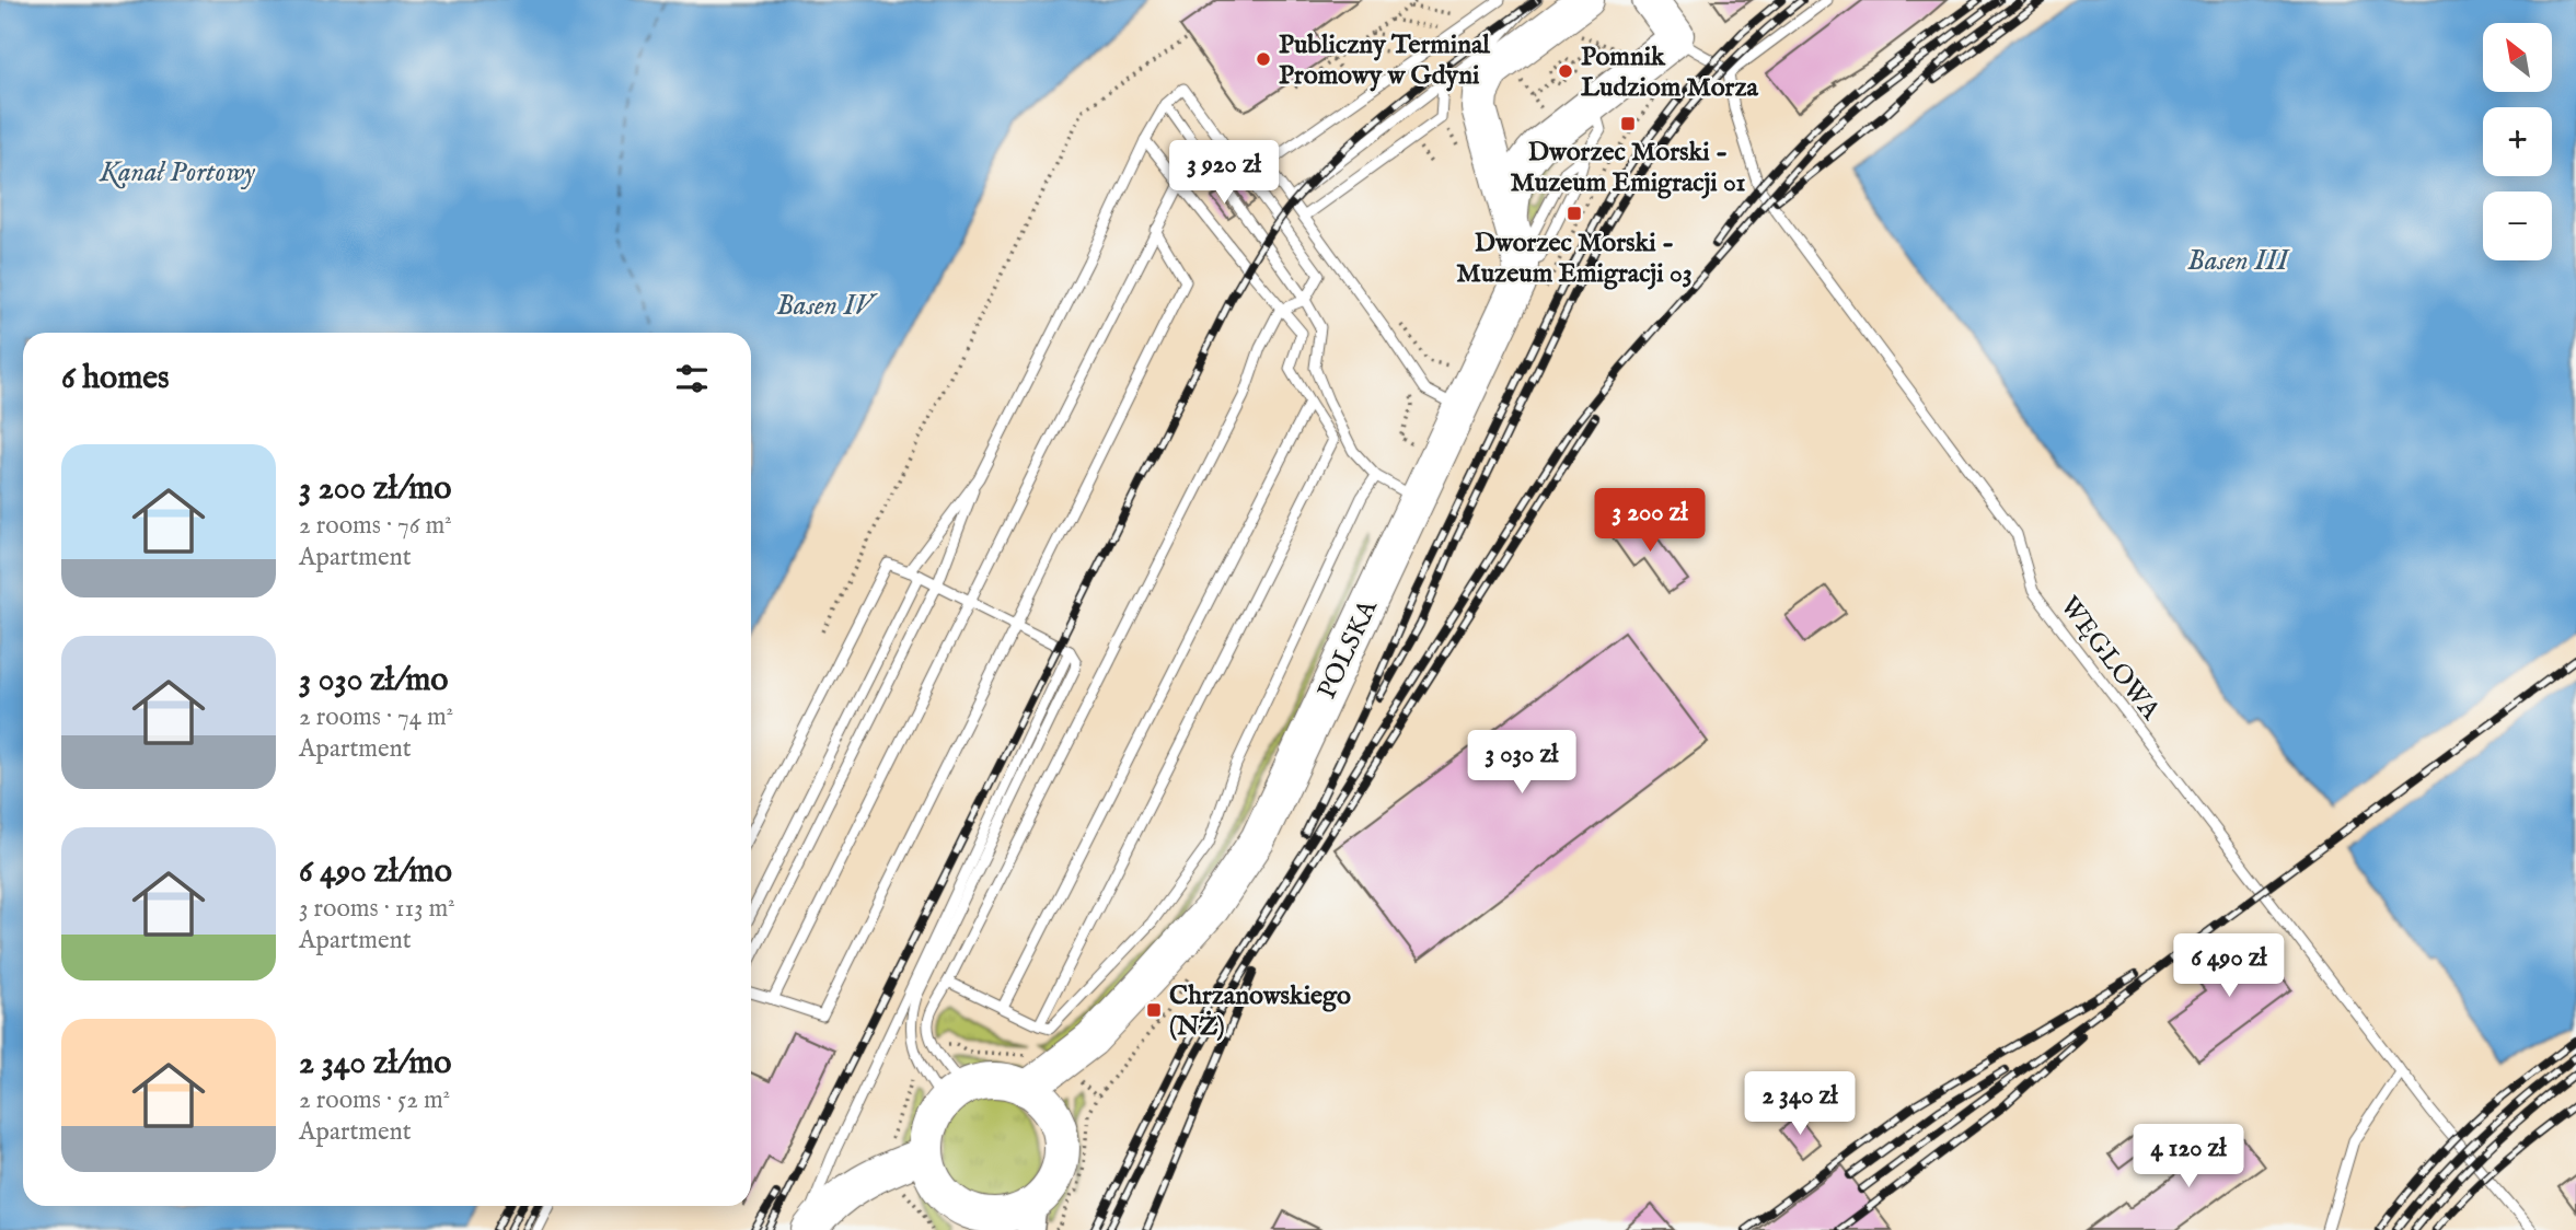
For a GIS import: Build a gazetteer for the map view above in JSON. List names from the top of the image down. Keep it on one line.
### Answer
{"streets":{"highway":["POLSKA"],"lane":["WĘGLOWA"]},"water":["Kanał Portowy","Basen III","Basen IV"],"places":{"other":["Publiczny Terminal Promowy w Gdyni","Pomnik Ludziom Morza"],"transit":["Dworzec Morski - Muzeum Emigracji 01","Dworzec Morski - Muzeum Emigracji 03","Chrzanowskiego (NŻ)"]},"north":"top left","page":{"map_buttons":["+","−"],"price":["3 920 zł","3 200 zł","3 030 zł","6 490 zł","2 340 zł","4 120 zł"],"heading":"6 homes","list":[{"name":"3 200 zł/mo","note":"2 rooms · 76 m² · Apartment"},{"name":"3 030 zł/mo","note":"2 rooms · 74 m² · Apartment"},{"name":"6 490 zł/mo","note":"3 rooms · 113 m² · Apartment"},{"name":"2 340 zł/mo","note":"2 rooms · 52 m² · Apartment"}]}}
